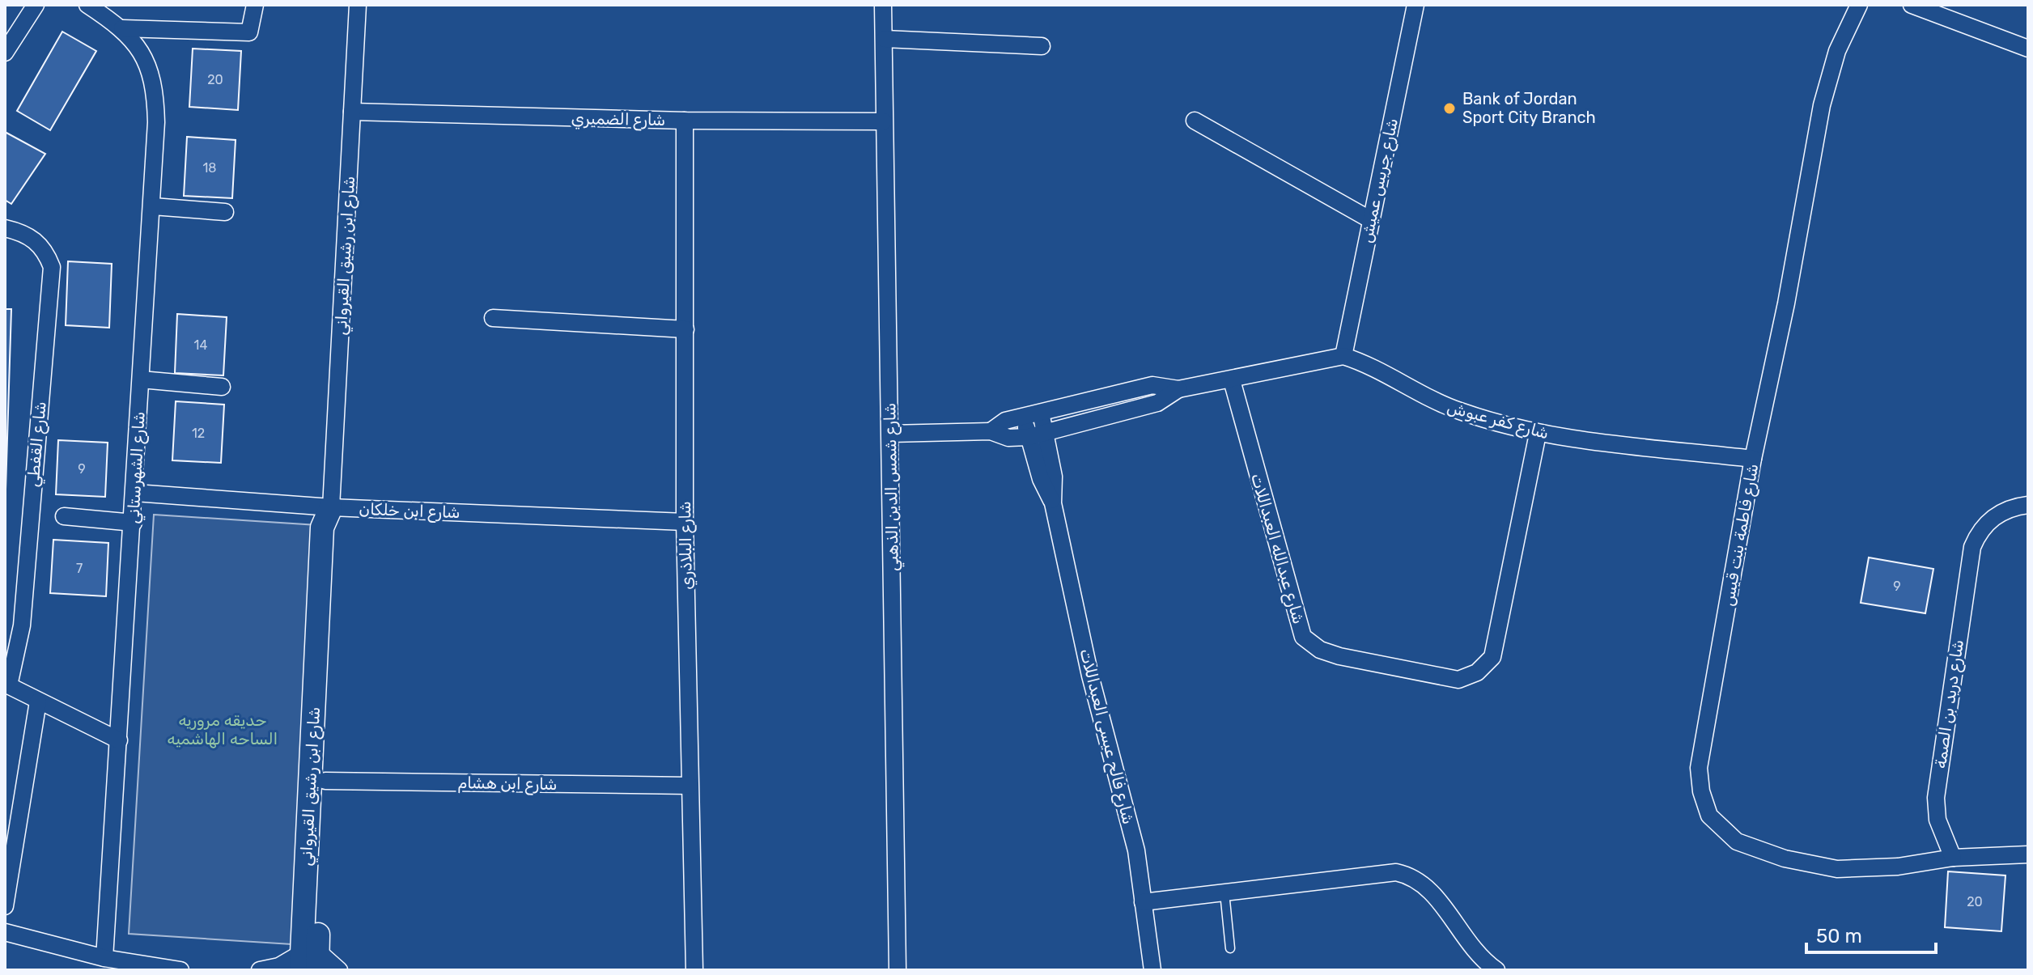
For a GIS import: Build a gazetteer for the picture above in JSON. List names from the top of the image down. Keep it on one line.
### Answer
{"streets":{"main road":["شارع ابن رشيق القيرواني"],"street":["شارع الضميري","شارع جريس عميش","شارع كفر عبوش","شارع القفطي","شارع الشهرستاني","شارع شمس الدين الذهبي","شارع ابن خلكان","شارع فاطمة بنت قيس","شارع البلاذري","شارع عبدالله العبداللات","شارع دريد بن الصمة","شارع فالح عيسى العبداللات","شارع ابن هشام"]},"crossings":[["شارع الضميري","شارع ابن رشيق القيرواني"],["شارع الضميري","شارع شمس الدين الذهبي"],["شارع الضميري","شارع البلاذري"],["شارع جريس عميش","شارع كفر عبوش"],["شارع ابن رشيق القيرواني","شارع ابن خلكان"],["شارع ابن رشيق القيرواني","شارع ابن هشام"],["شارع كفر عبوش","شارع فاطمة بنت قيس"],["شارع كفر عبوش","شارع عبدالله العبداللات"],["شارع الشهرستاني","شارع ابن خلكان"],["شارع ابن خلكان","شارع البلاذري"],["شارع فاطمة بنت قيس","شارع دريد بن الصمة"],["شارع البلاذري","شارع ابن هشام"]],"parks":["حديقه مروريه الساحه الهاشميه"],"places":["Bank of Jordan Sport City Branch"],"house_numbers":["20","18","14","12","9","7","9","20"],"scale_bar":"50 m"}
